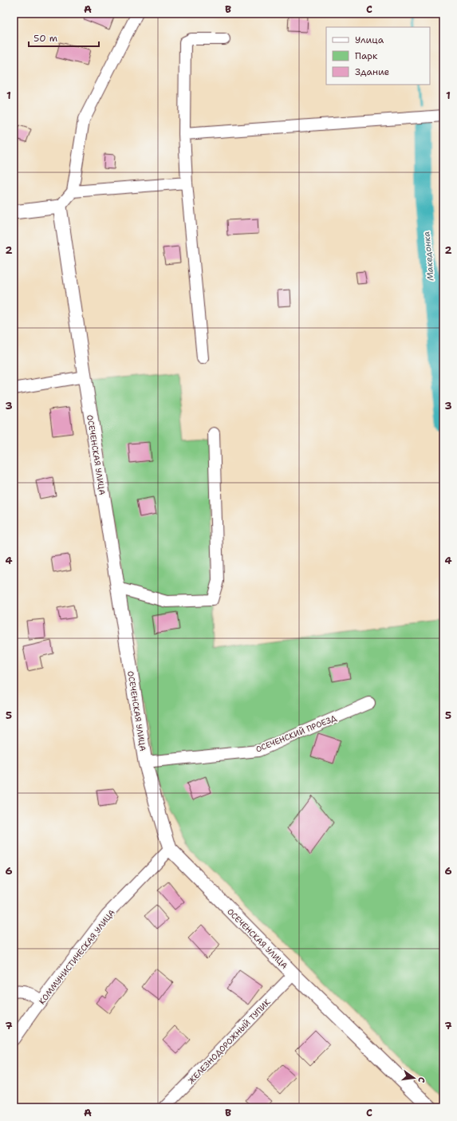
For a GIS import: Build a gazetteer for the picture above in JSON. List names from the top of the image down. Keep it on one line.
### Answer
{"streets":{"street":["ОСЕЧЕНСКАЯ УЛИЦА","ОСЕЧЕНСКИЙ ПРОЕЗД","КОММУНИСТИЧЕСКАЯ УЛИЦА","ЖЕЛЕЗНОДОРОЖНЫЙ ТУПИК"]},"crossings":[["ОСЕЧЕНСКАЯ УЛИЦА","ОСЕЧЕНСКИЙ ПРОЕЗД"],["ОСЕЧЕНСКАЯ УЛИЦА","КОММУНИСТИЧЕСКАЯ УЛИЦА"],["ОСЕЧЕНСКАЯ УЛИЦА","ЖЕЛЕЗНОДОРОЖНЫЙ ТУПИК"]],"water":["Македонка"],"legend":["Улица","Парк","Здание"],"scale_bar":"50 m","north":"right","grid":{"columns":["A","B","C"],"rows":["1","2","3","4","5","6","7"]}}
